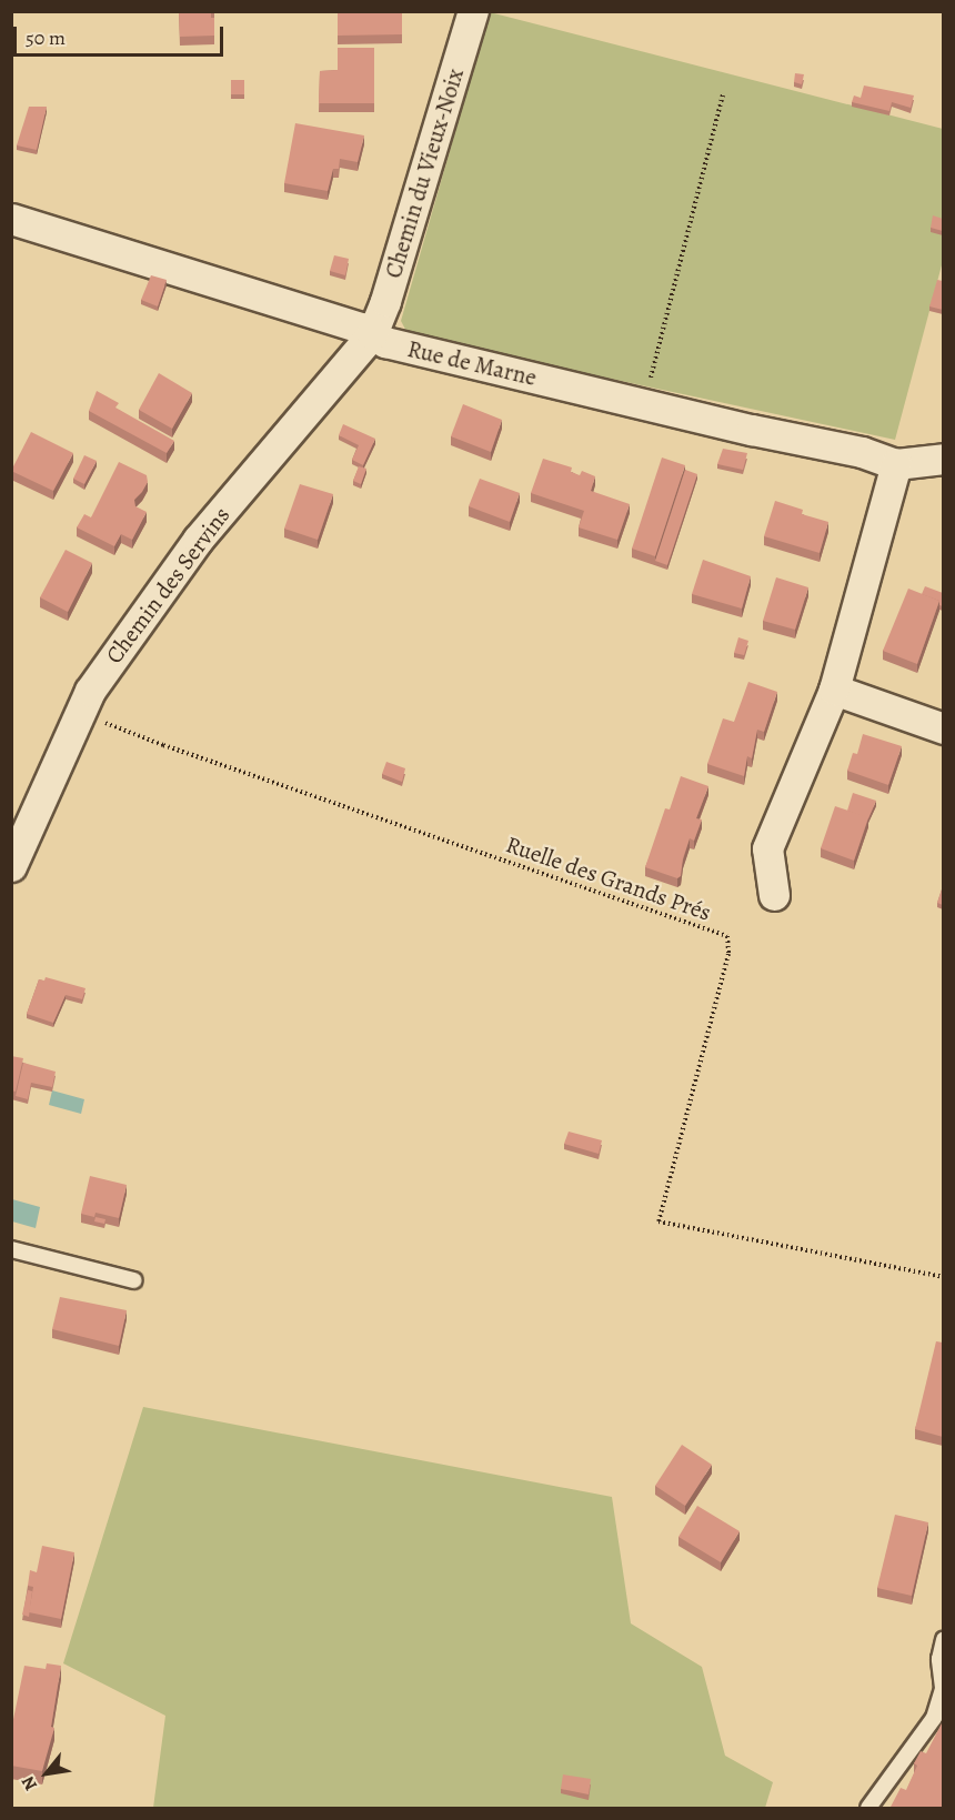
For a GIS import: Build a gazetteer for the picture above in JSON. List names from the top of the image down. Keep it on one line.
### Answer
{"streets":{"street":["Chemin du Vieux-Noix","Rue de Marne","Chemin des Servins"],"path":["Ruelle des Grands Prés"]},"crossings":[["Chemin du Vieux-Noix","Rue de Marne"],["Chemin du Vieux-Noix","Chemin des Servins"],["Rue de Marne","Chemin des Servins"],["Chemin des Servins","Ruelle des Grands Prés"]],"scale_bar":"50 m","north":"bottom left"}
